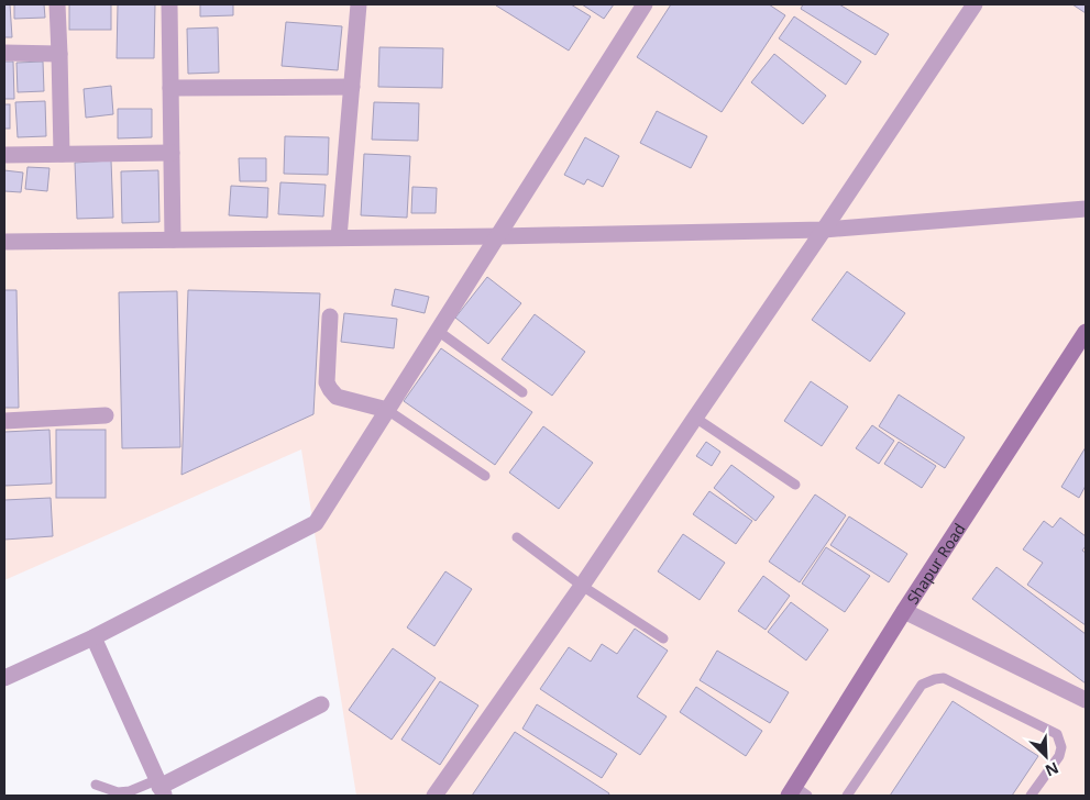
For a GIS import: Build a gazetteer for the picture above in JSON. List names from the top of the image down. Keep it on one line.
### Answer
{"streets":{"street":["Shapur Road"]},"north":"bottom right"}
